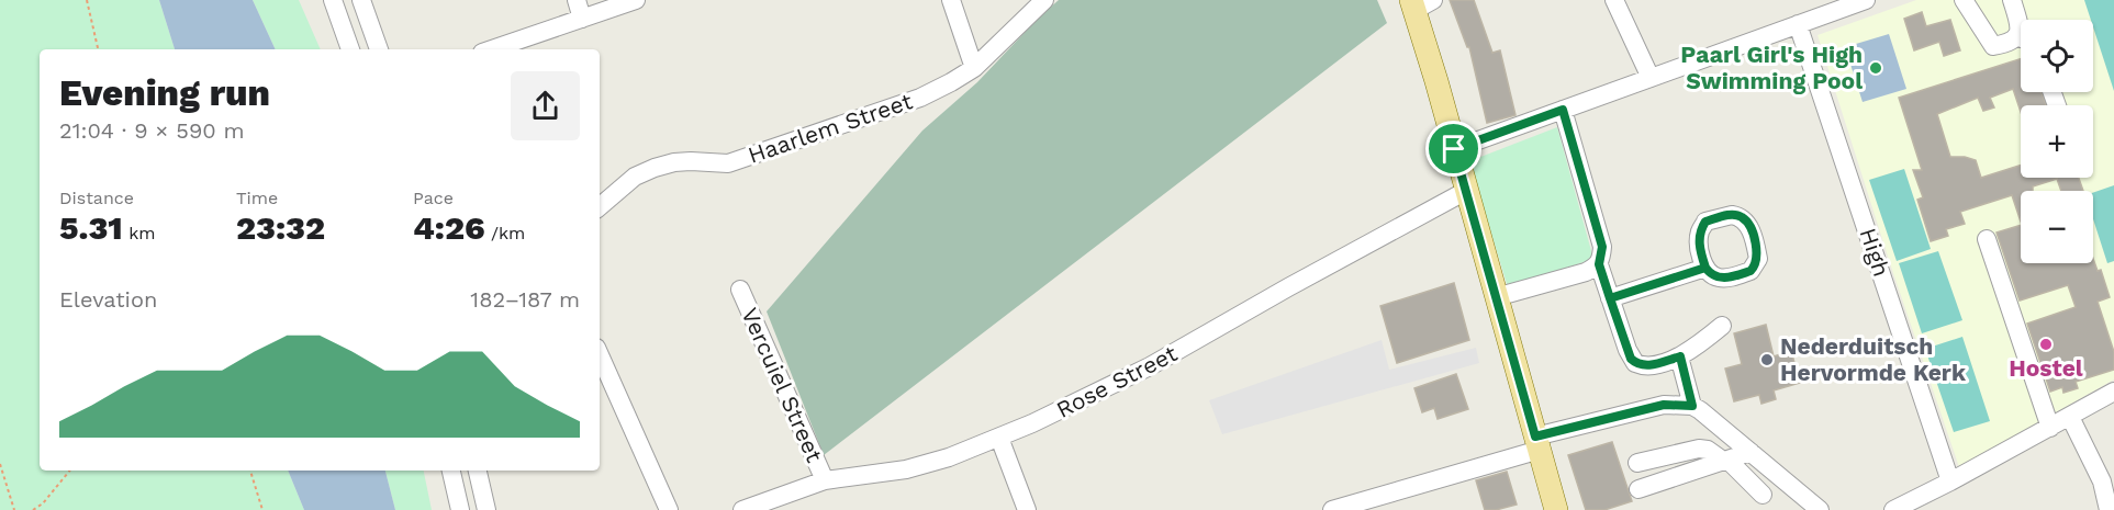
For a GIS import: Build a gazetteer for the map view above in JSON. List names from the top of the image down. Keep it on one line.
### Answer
{"streets":{"street":["Haarlem Street","High","Rose Street","Vercuiel Street"]},"crossings":[["Rose Street","Vercuiel Street"]],"places":["Paarl Girl's High Swimming Pool","Hostel","Nederduitsch Hervormde Kerk"],"page":{"map_buttons":["+","−"],"heading":["Evening run","21:04 · 9 × 590 m"],"stats":[["Distance","5.31 km"],["Time","23:32"],["Pace","4:26 /km"]],"chart":["Elevation","182–187 m"]}}
